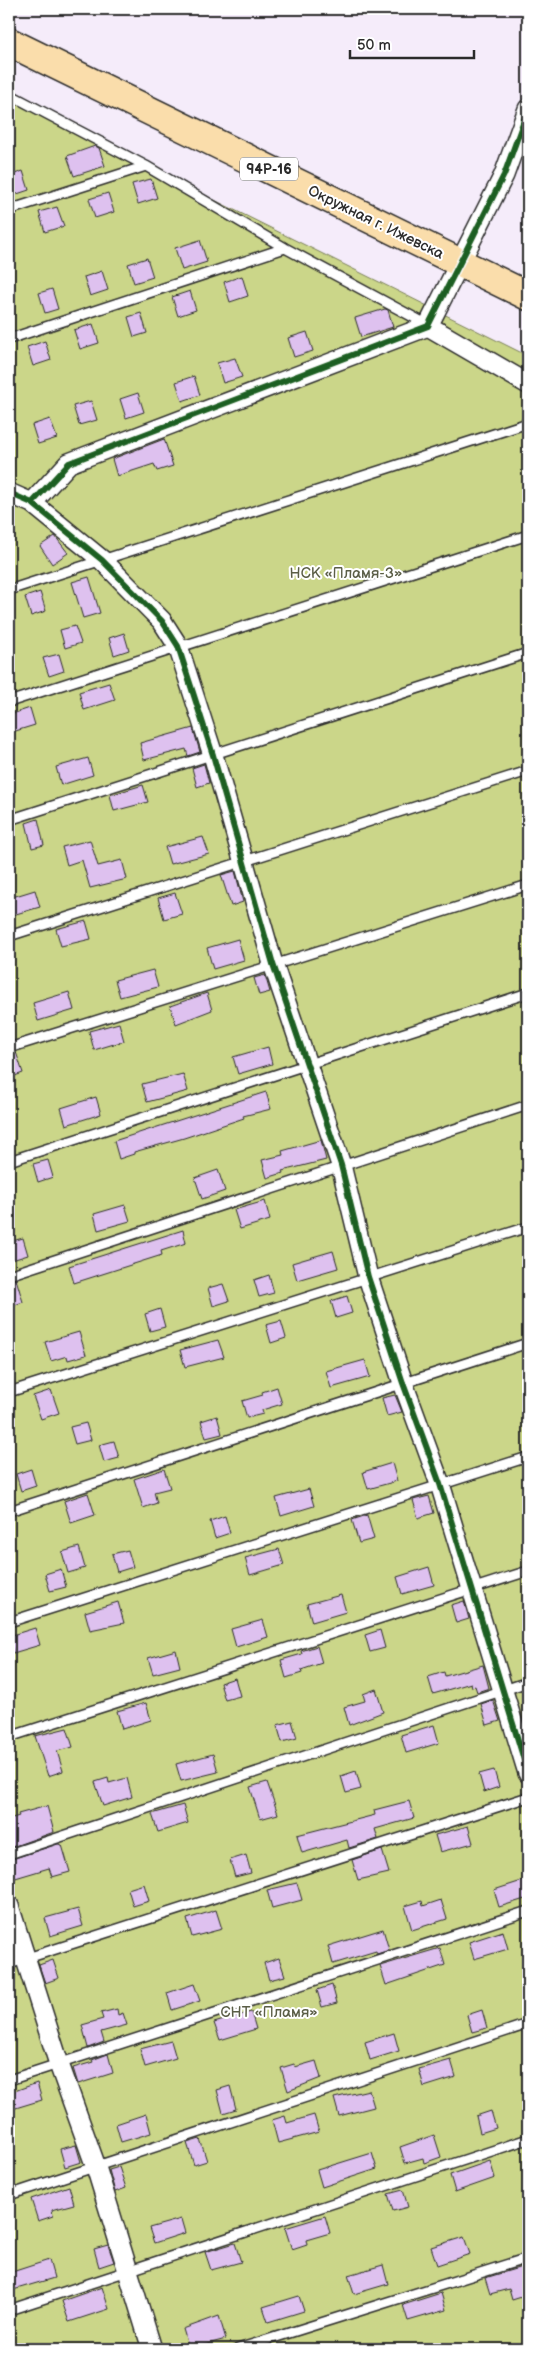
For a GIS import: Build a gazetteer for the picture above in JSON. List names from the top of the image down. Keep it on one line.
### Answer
{"streets":{"main road":["94Р-16","Окружная г. Ижевска"]},"parks":["НСК «Пламя-3»","СНТ «Пламя»"],"scale_bar":"50 m"}
